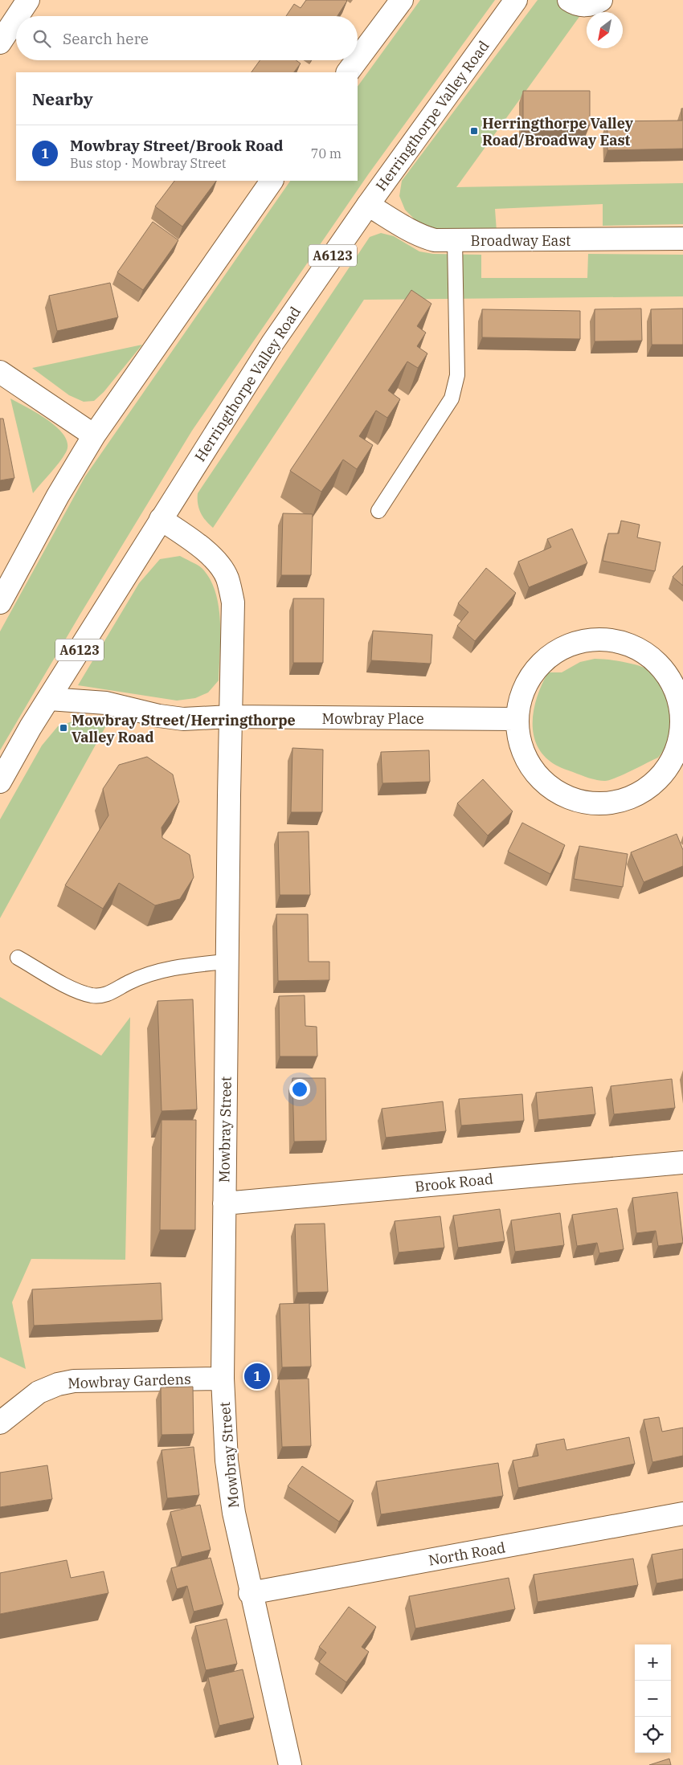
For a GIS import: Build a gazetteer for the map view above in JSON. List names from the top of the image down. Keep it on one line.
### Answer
{"streets":{"street":["Herringthorpe Valley Road","Broadway East","A6123","Mowbray Place","Mowbray Street","Brook Road","Mowbray Gardens","North Road"]},"crossings":[["Herringthorpe Valley Road","Broadway East"],["Herringthorpe Valley Road","Mowbray Place"],["Herringthorpe Valley Road","Mowbray Street"],["Mowbray Place","Mowbray Street"],["Mowbray Street","Brook Road"],["Mowbray Street","Mowbray Gardens"],["Mowbray Street","North Road"]],"places":{"transit":["Herringthorpe Valley Road/Broadway East","Mowbray Street/Herringthorpe Valley Road"]},"north":"bottom left","page":{"search":"Search here","heading":"Nearby","list":[{"mark":"1","name":"Mowbray Street/Brook Road","note":"Bus stop · Mowbray Street","value":"70 m"}],"pins":"1","map_buttons":["+","−"]}}
